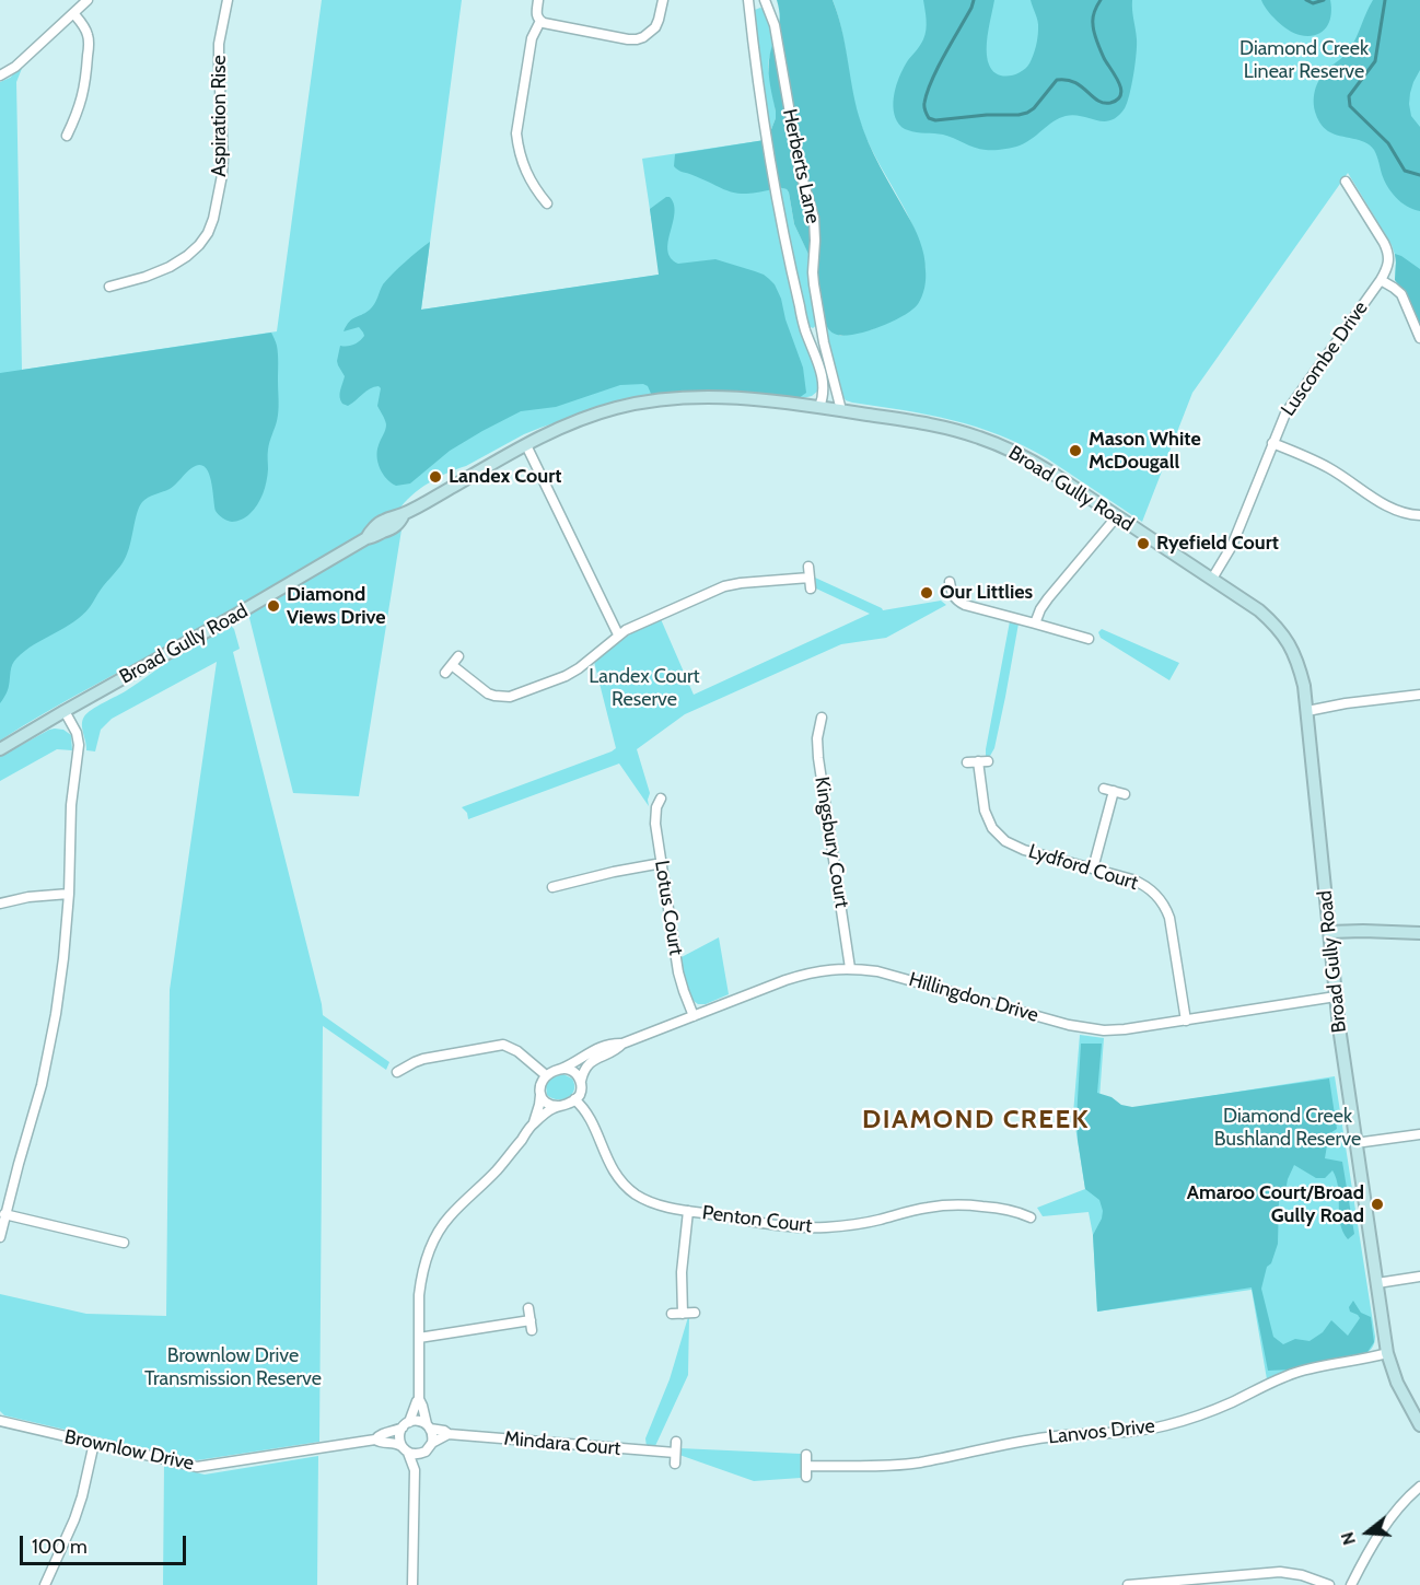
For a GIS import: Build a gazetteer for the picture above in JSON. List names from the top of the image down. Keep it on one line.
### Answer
{"streets":{"street":["Aspiration Rise","Herberts Lane","Luscombe Drive","Broad Gully Road","Kingsbury Court","Lydford Court","Lotus Court","Hillingdon Drive","Penton Court","Lanvos Drive","Mindara Court","Brownlow Drive"]},"crossings":[["Herberts Lane","Broad Gully Road"],["Luscombe Drive","Broad Gully Road"],["Broad Gully Road","Hillingdon Drive"],["Broad Gully Road","Lanvos Drive"],["Kingsbury Court","Hillingdon Drive"],["Lydford Court","Hillingdon Drive"],["Lotus Court","Hillingdon Drive"],["Hillingdon Drive","Penton Court"],["Mindara Court","Brownlow Drive"]],"districts":["DIAMOND CREEK"],"parks":["Diamond Creek Linear Reserve","Landex Court Reserve","Diamond Creek Bushland Reserve","Brownlow Drive Transmission Reserve"],"places":["Mason White McDougall","Landex Court","Ryefield Court","Our Littlies","Diamond Views Drive","Amaroo Court/Broad Gully Road"],"scale_bar":"100 m","north":"left"}
